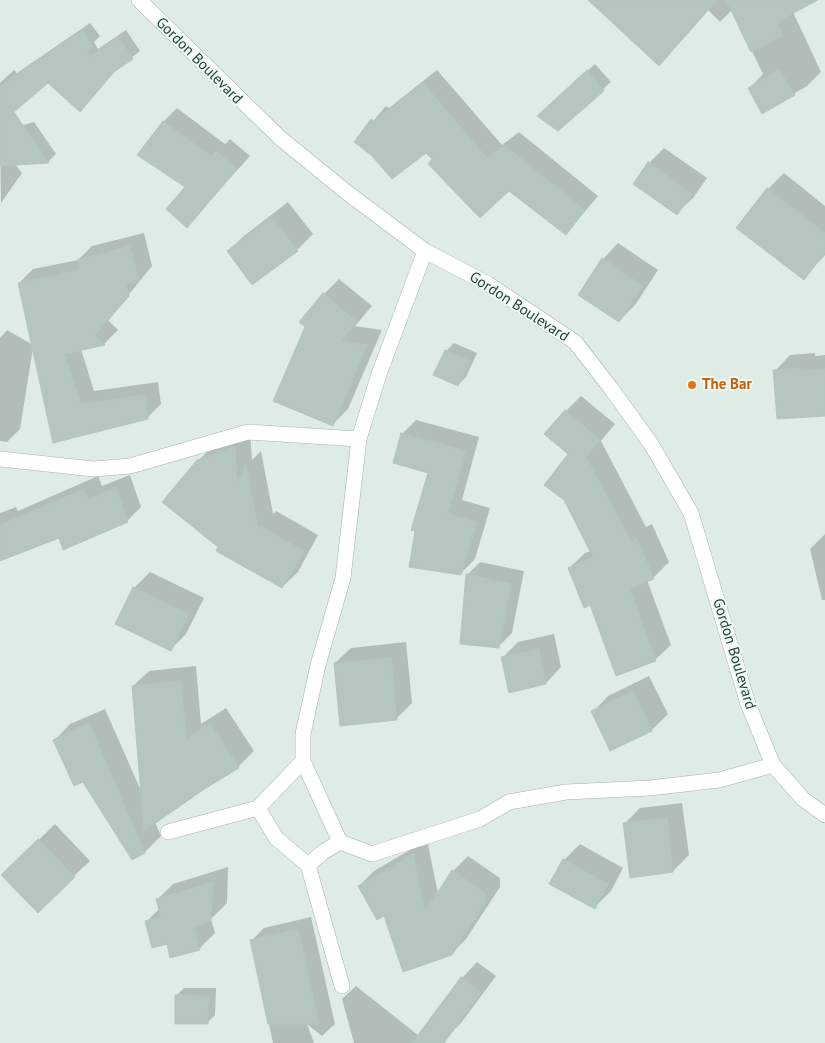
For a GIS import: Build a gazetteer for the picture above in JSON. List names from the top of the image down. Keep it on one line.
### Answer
{"streets":{"street":["Gordon Boulevard"]},"places":["The Bar"]}
